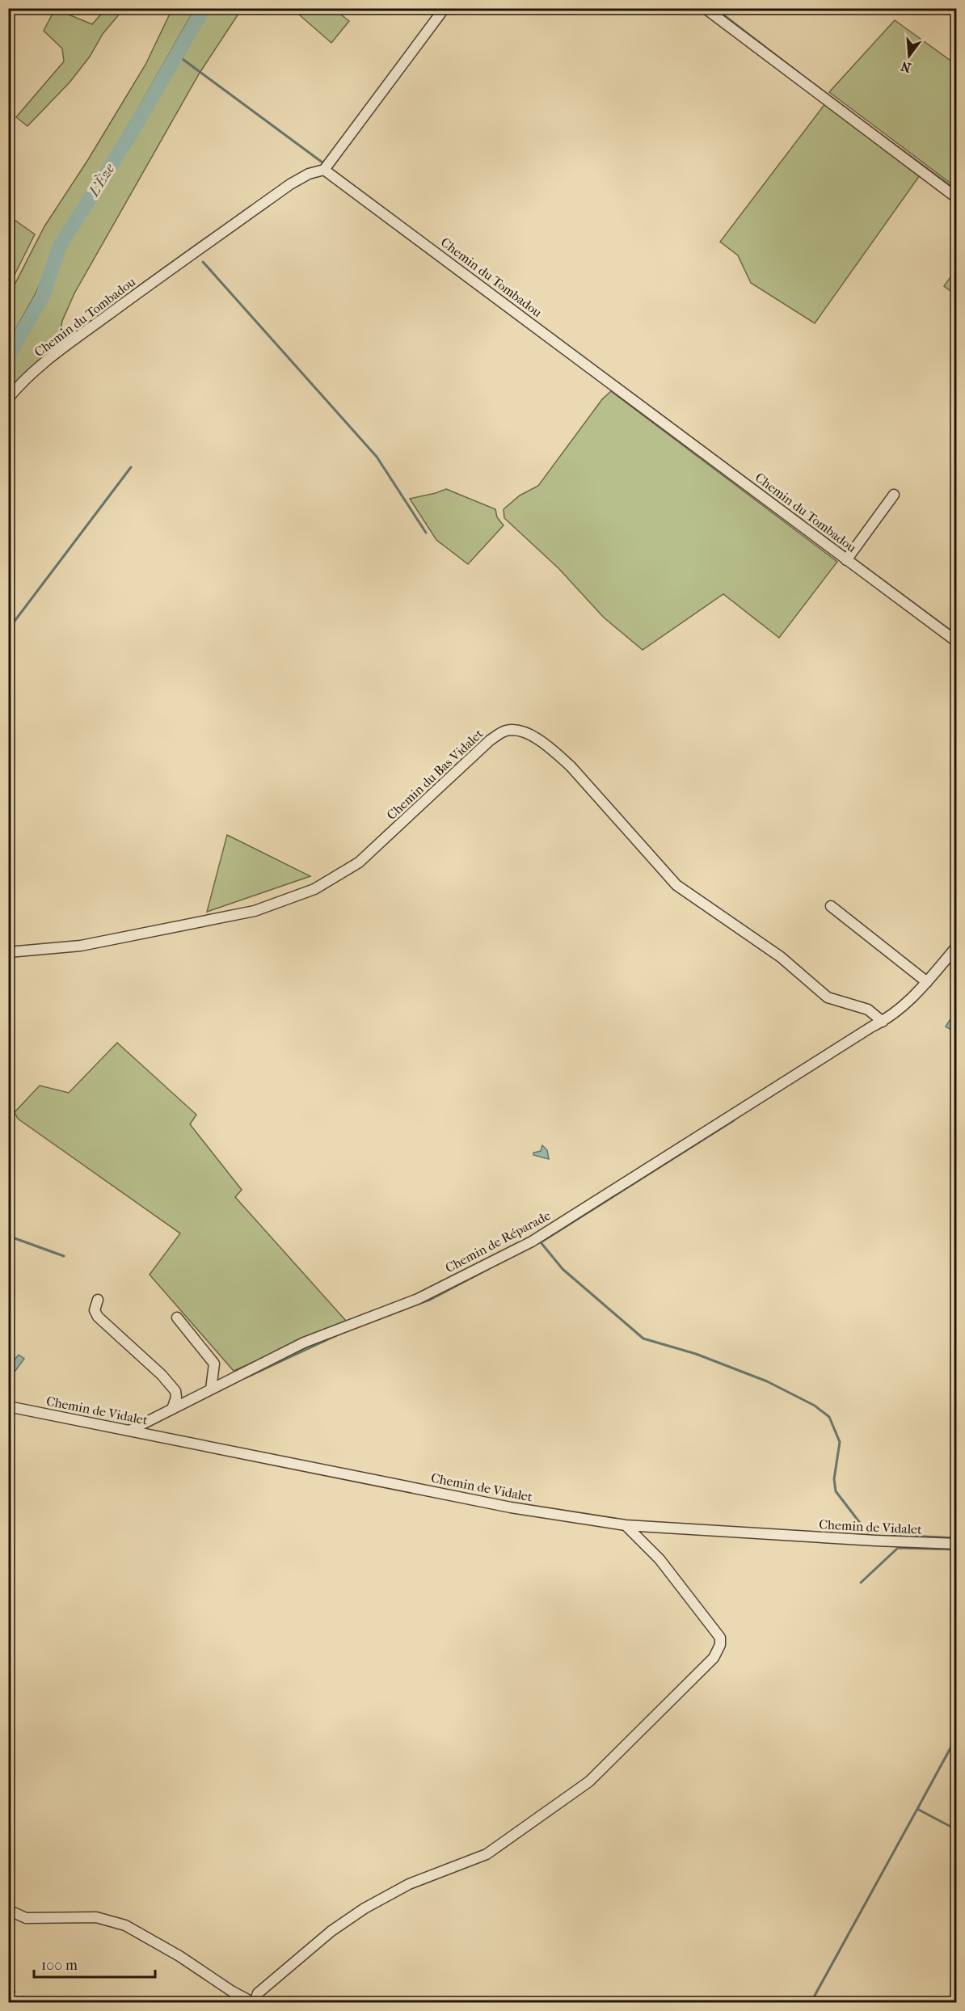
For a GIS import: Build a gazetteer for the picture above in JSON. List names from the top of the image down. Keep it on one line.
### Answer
{"streets":{"street":["Chemin du Tombadou","Chemin du Bas Vidalet","Chemin de Réparade","Chemin de Vidalet"]},"crossings":[["Chemin du Bas Vidalet","Chemin de Réparade"],["Chemin de Réparade","Chemin de Vidalet"]],"water":["L'Èze"],"scale_bar":"100 m","north":"bottom"}
